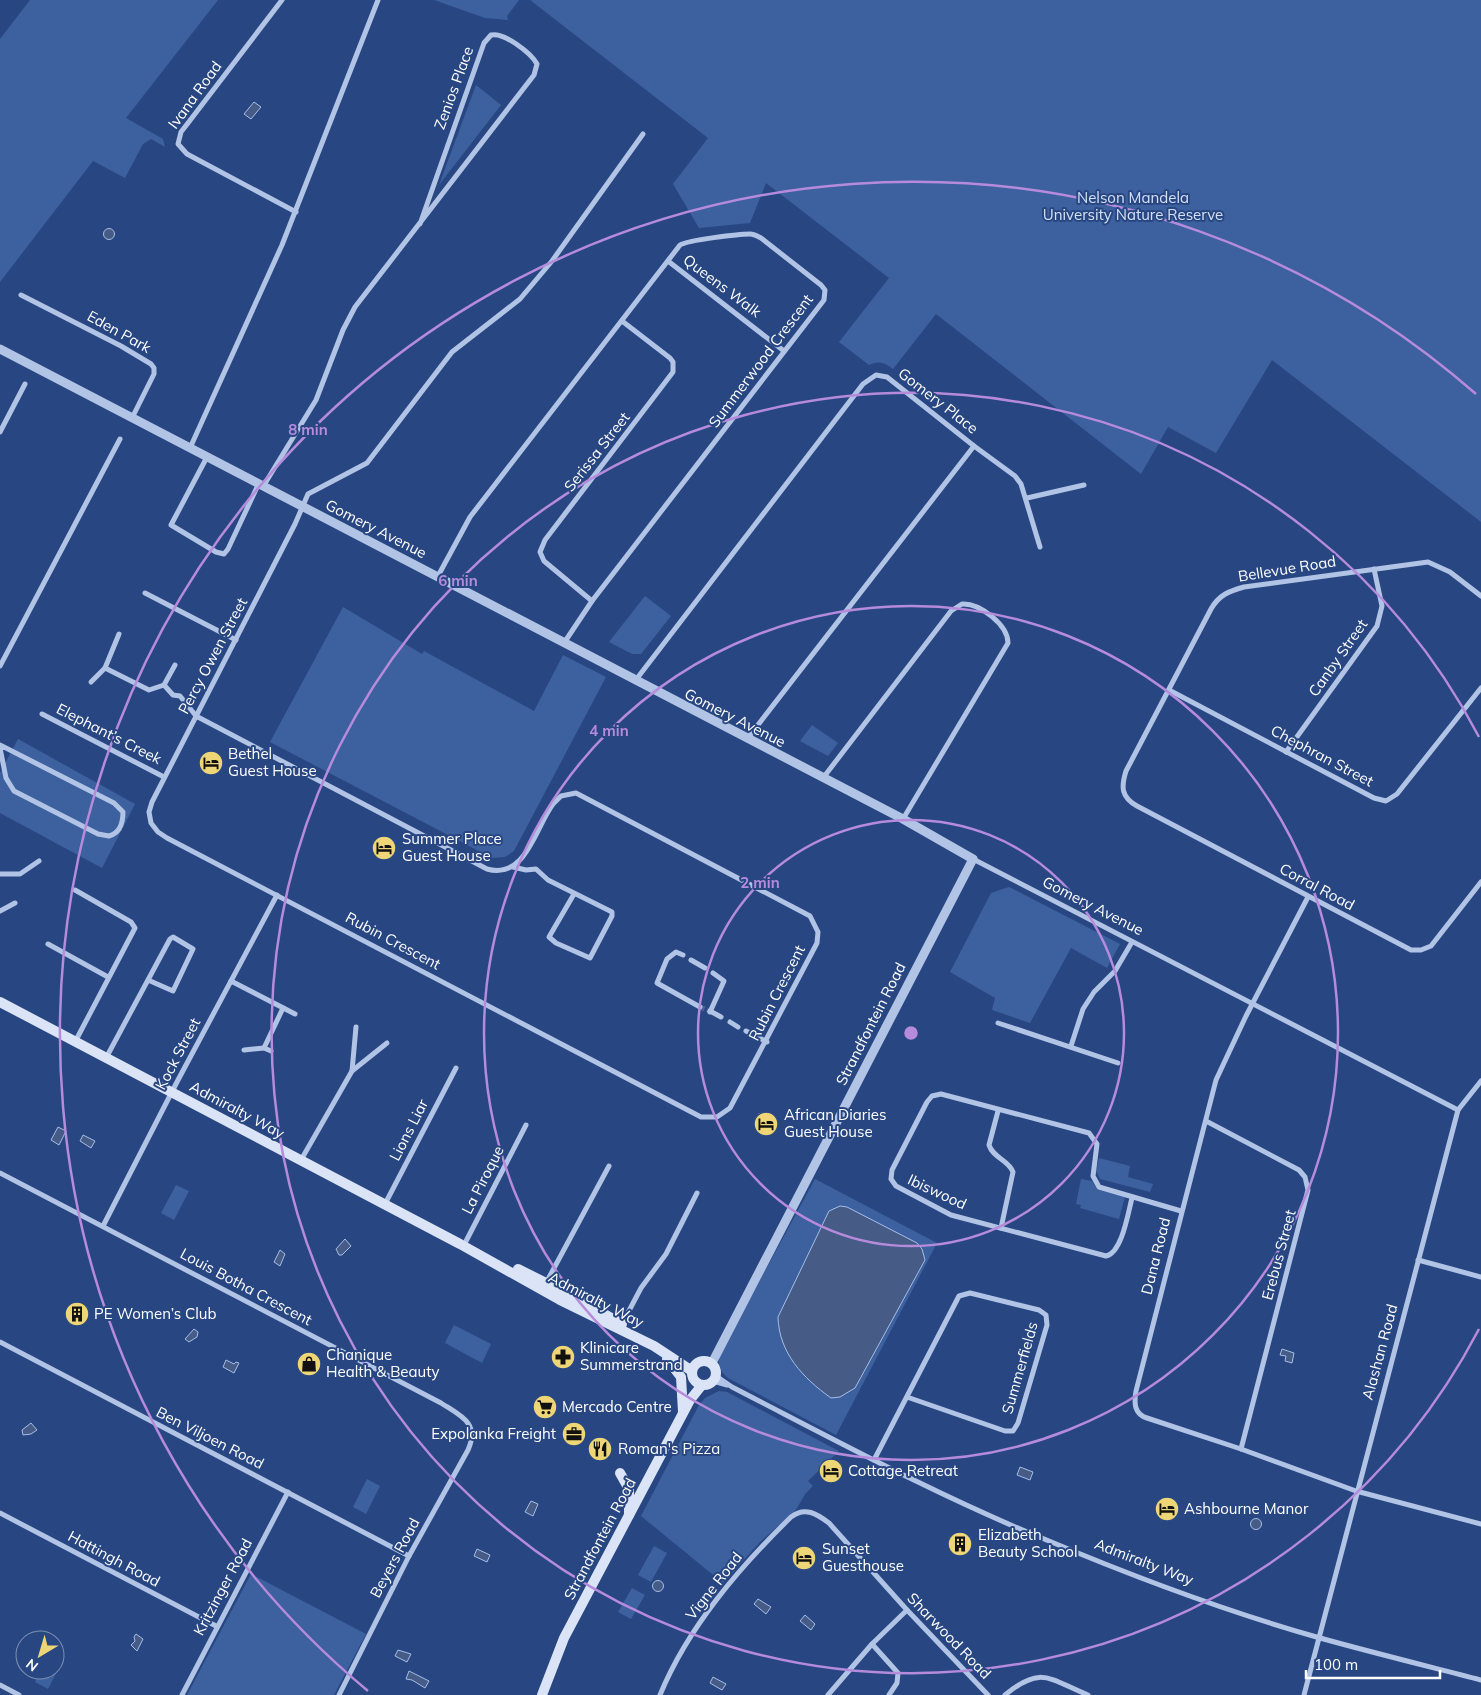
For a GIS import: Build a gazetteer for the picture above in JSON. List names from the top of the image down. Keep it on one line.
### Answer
{"streets":{"main road":["Strandfontein Road","Admiralty Way"],"street":["Zenios Place","Ivana Road","Queens Walk","Eden Park","Summerwood Crescent","Gomery Place","Serissa Street","Gomery Avenue","Bellevue Road","Percy Owen Street","Canby Street","Elephant’s Creek","Chephran Street","Corral Road","Rubin Crescent","Kock Street","Lions Liar","La Piroque","Ibiswood","Erebus Street","Dana Road","Louis Botha Crescent","Alashan Road","Summerfields","Ben Viljoen Road","Beyers Road","Hattingh Road","Vigne Road","Kritzinger Road","Sharwood Road"]},"crossings":[["Zenios Place","Gomery Avenue"],["Queens Walk","Summerwood Crescent"],["Eden Park","Gomery Avenue"],["Summerwood Crescent","Serissa Street"],["Summerwood Crescent","Gomery Avenue"],["Gomery Place","Gomery Avenue"],["Gomery Avenue","Percy Owen Street"],["Gomery Avenue","Strandfontein Road"],["Gomery Avenue","Dana Road"],["Gomery Avenue","Alashan Road"],["Bellevue Road","Canby Street"],["Bellevue Road","Chephran Street"],["Bellevue Road","Corral Road"],["Percy Owen Street","Elephant’s Creek"],["Percy Owen Street","Rubin Crescent"],["Canby Street","Chephran Street"],["Corral Road","Dana Road"],["Rubin Crescent","Kock Street"],["Strandfontein Road","Admiralty Way"],["Kock Street","Admiralty Way"],["Kock Street","Louis Botha Crescent"],["Admiralty Way","Lions Liar"],["Admiralty Way","La Piroque"],["Admiralty Way","Alashan Road"],["Admiralty Way","Summerfields"],["Ibiswood","Dana Road"],["Erebus Street","Dana Road"],["Dana Road","Alashan Road"],["Louis Botha Crescent","Beyers Road"],["Ben Viljoen Road","Beyers Road"],["Ben Viljoen Road","Kritzinger Road"],["Hattingh Road","Kritzinger Road"],["Vigne Road","Sharwood Road"]],"parks":["Nelson Mandela University Nature Reserve"],"places":{"hotel":["Bethel Guest House","Summer Place Guest House","African Diaries Guest House","Cottage Retreat","Ashbourne Manor","Sunset Guesthouse"],"building":["PE Women’s Club","Elizabeth Beauty School"],"pharmacy":["Klinicare Summerstrand"],"shop":["Chanique Health & Beauty"],"supermarket":["Mercado Centre"],"office":["Expolanka Freight"],"restaurant":["Roman's Pizza"]},"scale_bar":"100 m","north":"bottom left","rings":["8 min","6 min","4 min","2 min"]}
